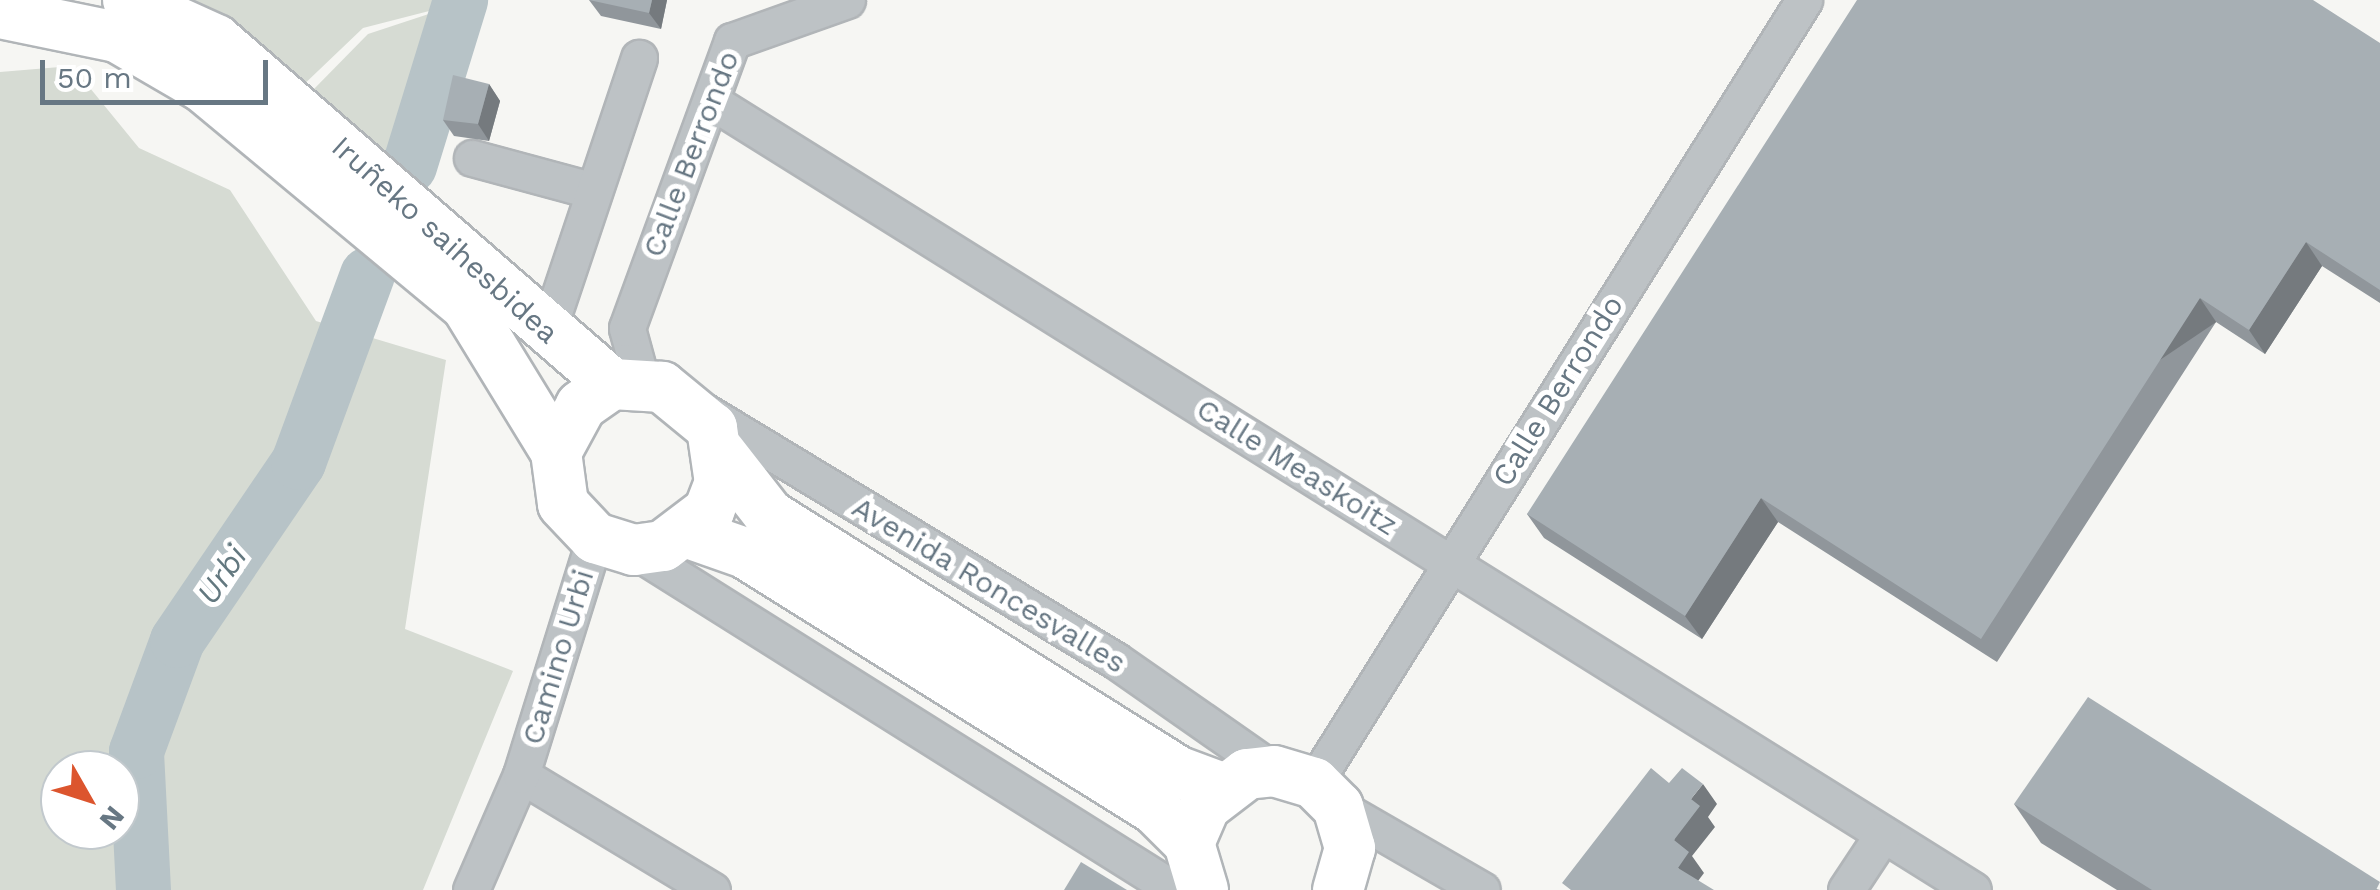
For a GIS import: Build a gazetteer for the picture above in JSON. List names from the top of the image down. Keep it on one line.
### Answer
{"streets":{"highway":["Iruñeko saihesbidea"],"street":["Calle Berrondo","Calle Measkoitz","Avenida Roncesvalles","Camino Urbi"]},"crossings":[["Calle Berrondo","Iruñeko saihesbidea"],["Calle Berrondo","Calle Measkoitz"],["Calle Berrondo","Avenida Roncesvalles"],["Calle Berrondo","Camino Urbi"],["Iruñeko saihesbidea","Avenida Roncesvalles"],["Iruñeko saihesbidea","Camino Urbi"],["Avenida Roncesvalles","Camino Urbi"]],"water":["Urbi"],"scale_bar":"50 m","north":"bottom right"}
